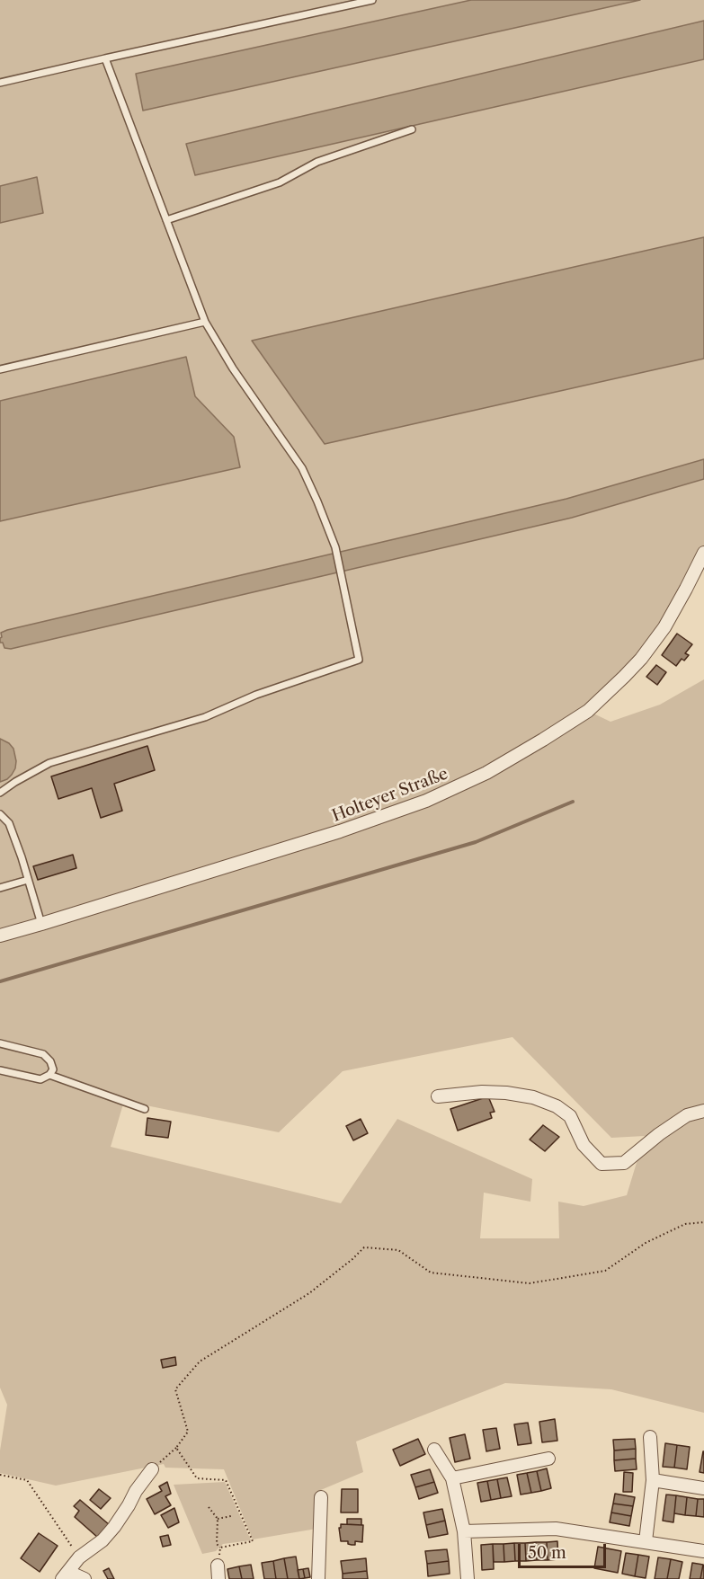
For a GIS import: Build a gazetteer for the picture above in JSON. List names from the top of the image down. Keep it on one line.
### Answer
{"streets":{"street":["Holteyer Straße"]},"scale_bar":"50 m"}
